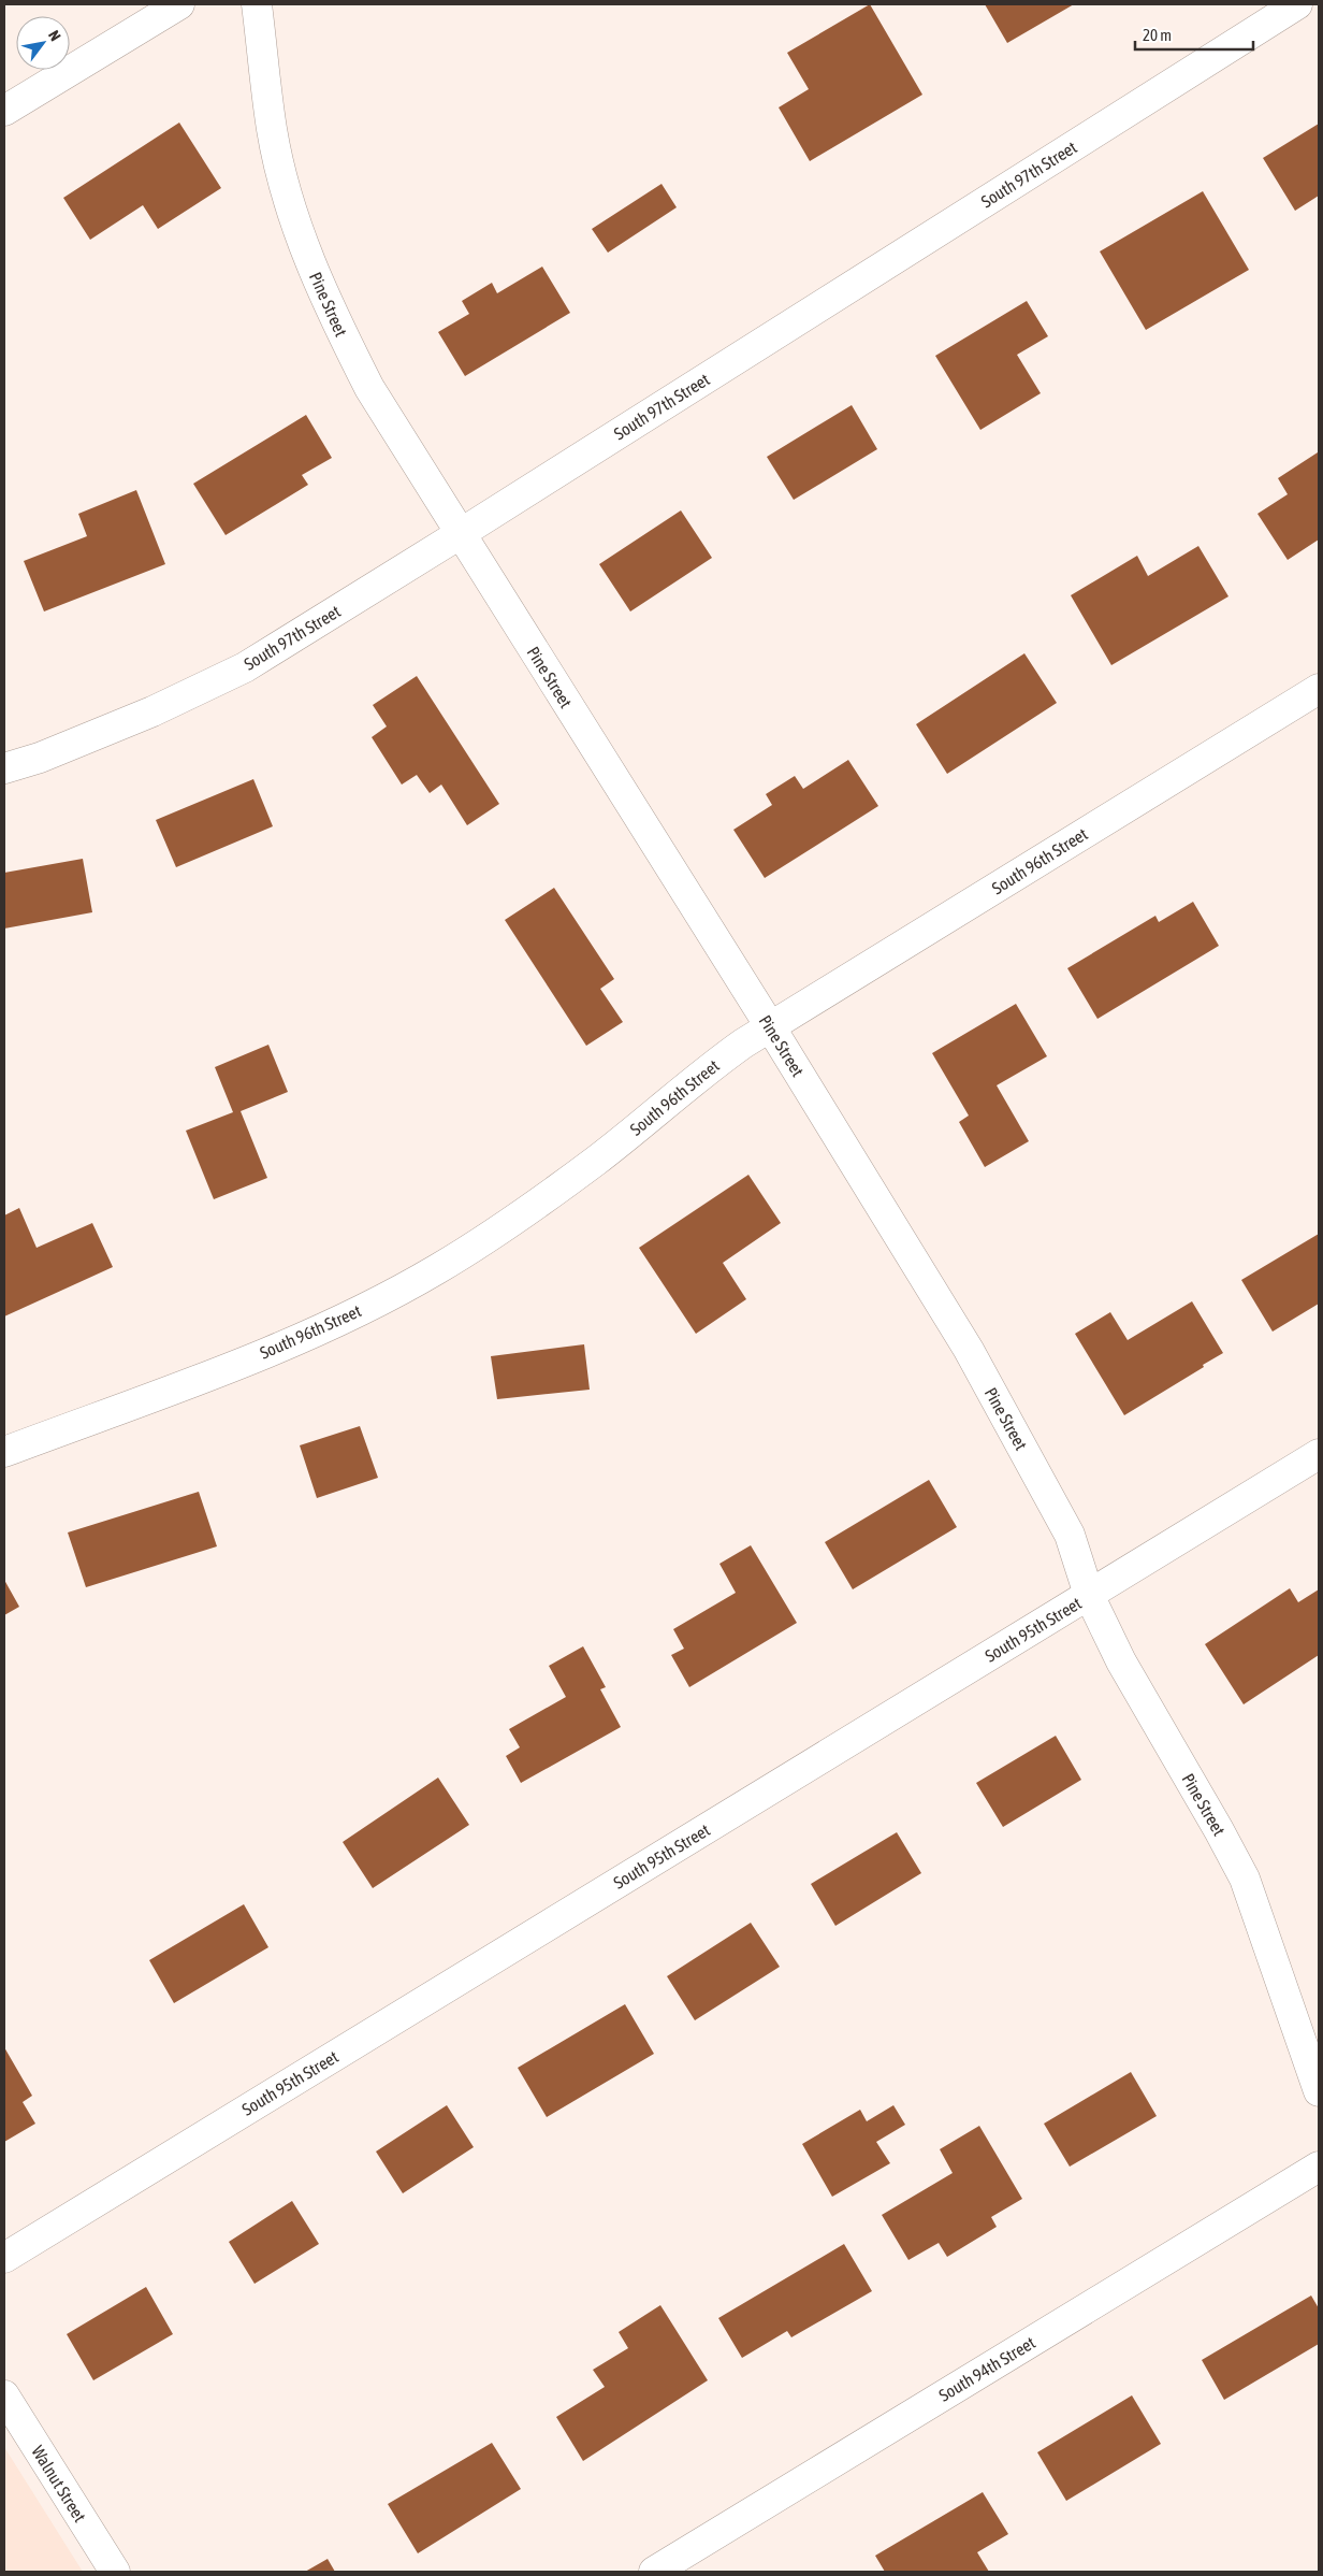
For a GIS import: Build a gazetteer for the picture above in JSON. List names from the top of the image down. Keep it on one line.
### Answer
{"streets":{"street":["South 97th Street","Pine Street","South 96th Street","South 95th Street","South 94th Street","Walnut Street"]},"crossings":[["South 97th Street","Pine Street"],["Pine Street","South 96th Street"],["Pine Street","South 95th Street"]],"scale_bar":"20 m","north":"top right"}
